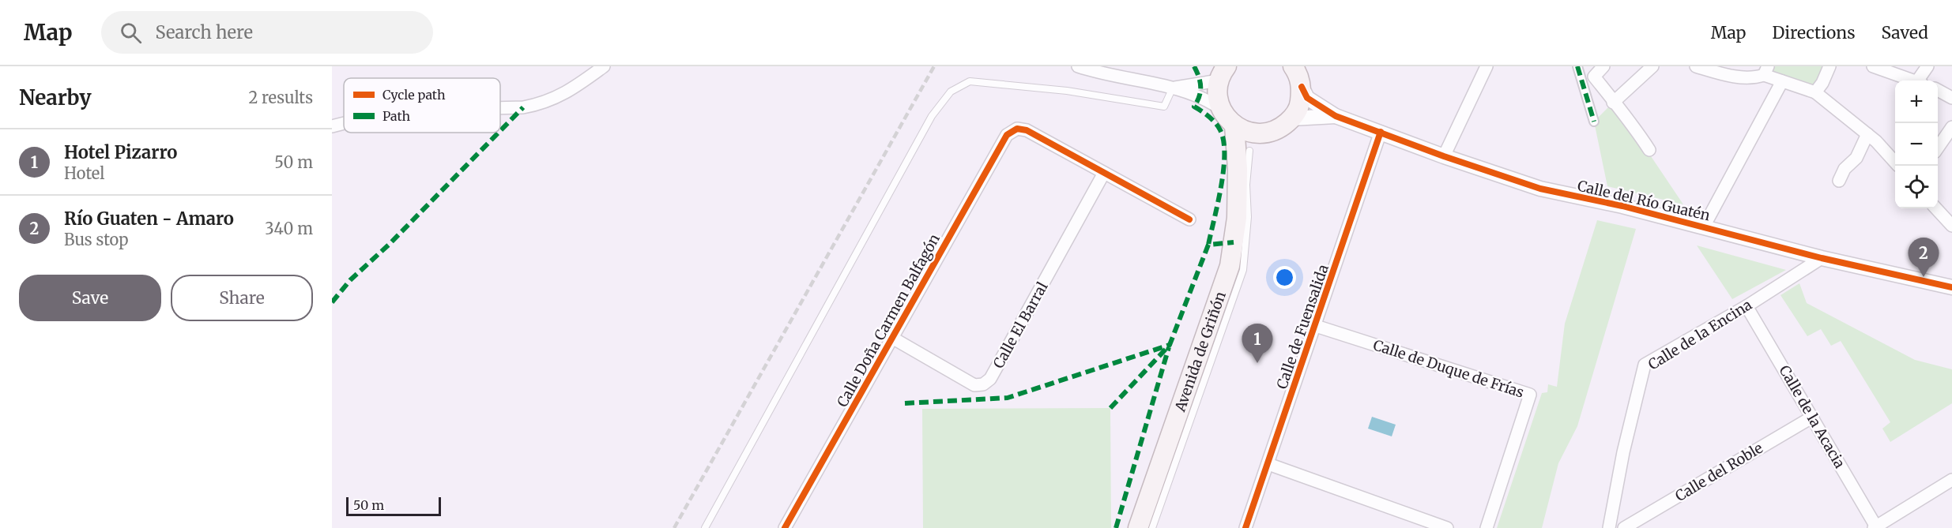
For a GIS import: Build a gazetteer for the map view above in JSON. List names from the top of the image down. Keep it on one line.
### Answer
{"streets":{"main road":["Avenida de Griñón"],"street":["Calle del Río Guatén","Calle Doña Carmen Balfagón","Calle El Barral","Calle de Fuensalida","Calle de la Encina","Calle de Duque de Frías","Calle de la Acacia","Calle del Roble"]},"crossings":[["Calle del Río Guatén","Calle de Fuensalida"],["Calle del Río Guatén","Calle de la Encina"],["Calle Doña Carmen Balfagón","Calle El Barral"],["Calle de Fuensalida","Calle de Duque de Frías"],["Calle de la Encina","Calle de la Acacia"],["Calle de la Acacia","Calle del Roble"]],"legend":["Cycle path","Path"],"scale_bar":"50 m","page":{"header":"Map","search":"Search here","nav":["Map","Directions","Saved"],"heading":["Nearby","2 results"],"map_buttons":["+","−"],"list":[{"mark":"1","name":"Hotel Pizarro","note":"Hotel","value":"50 m"},{"mark":"2","name":"Río Guaten - Amaro","note":"Bus stop","value":"340 m"}],"pins":["2","1"],"buttons":["Save","Share"],"scale":"50 m"}}
